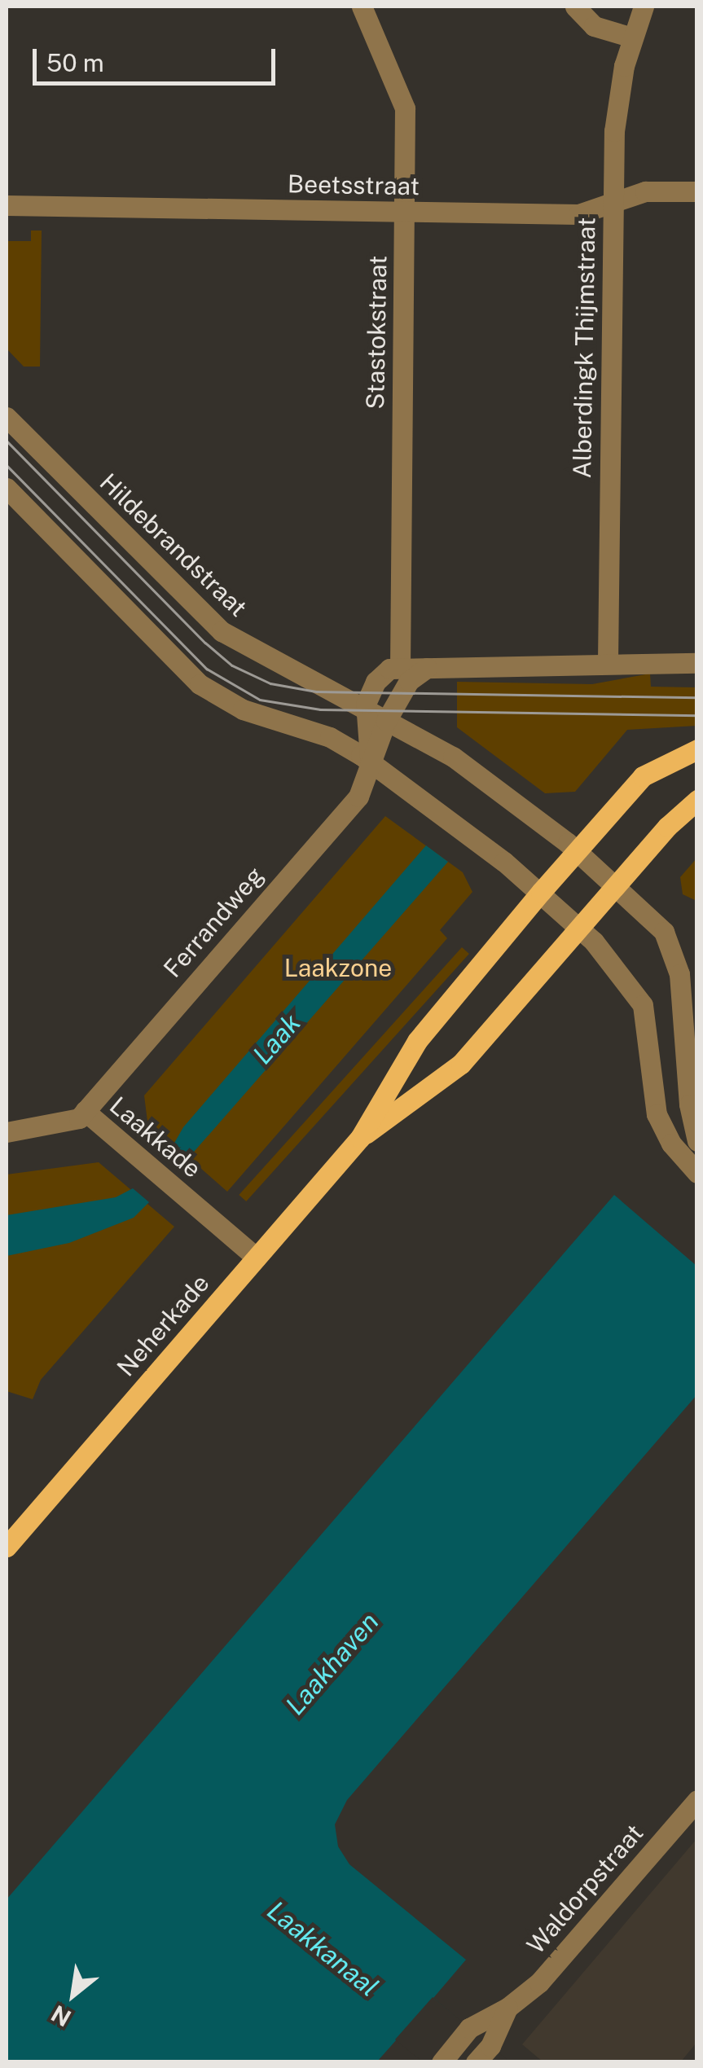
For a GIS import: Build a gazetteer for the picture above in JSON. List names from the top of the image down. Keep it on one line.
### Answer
{"streets":{"main road":["Neherkade"],"street":["Beetsstraat","Stastokstraat","Alberdingk Thijmstraat","Hildebrandstraat","Ferrandweg","Laakkade","Waldorpstraat"]},"crossings":[["Beetsstraat","Stastokstraat"],["Beetsstraat","Alberdingk Thijmstraat"],["Hildebrandstraat","Neherkade"],["Ferrandweg","Laakkade"],["Laakkade","Neherkade"]],"water":["Laak","Laakhaven","Laakkanaal"],"parks":["Laakzone"],"scale_bar":"50 m","north":"bottom left"}
